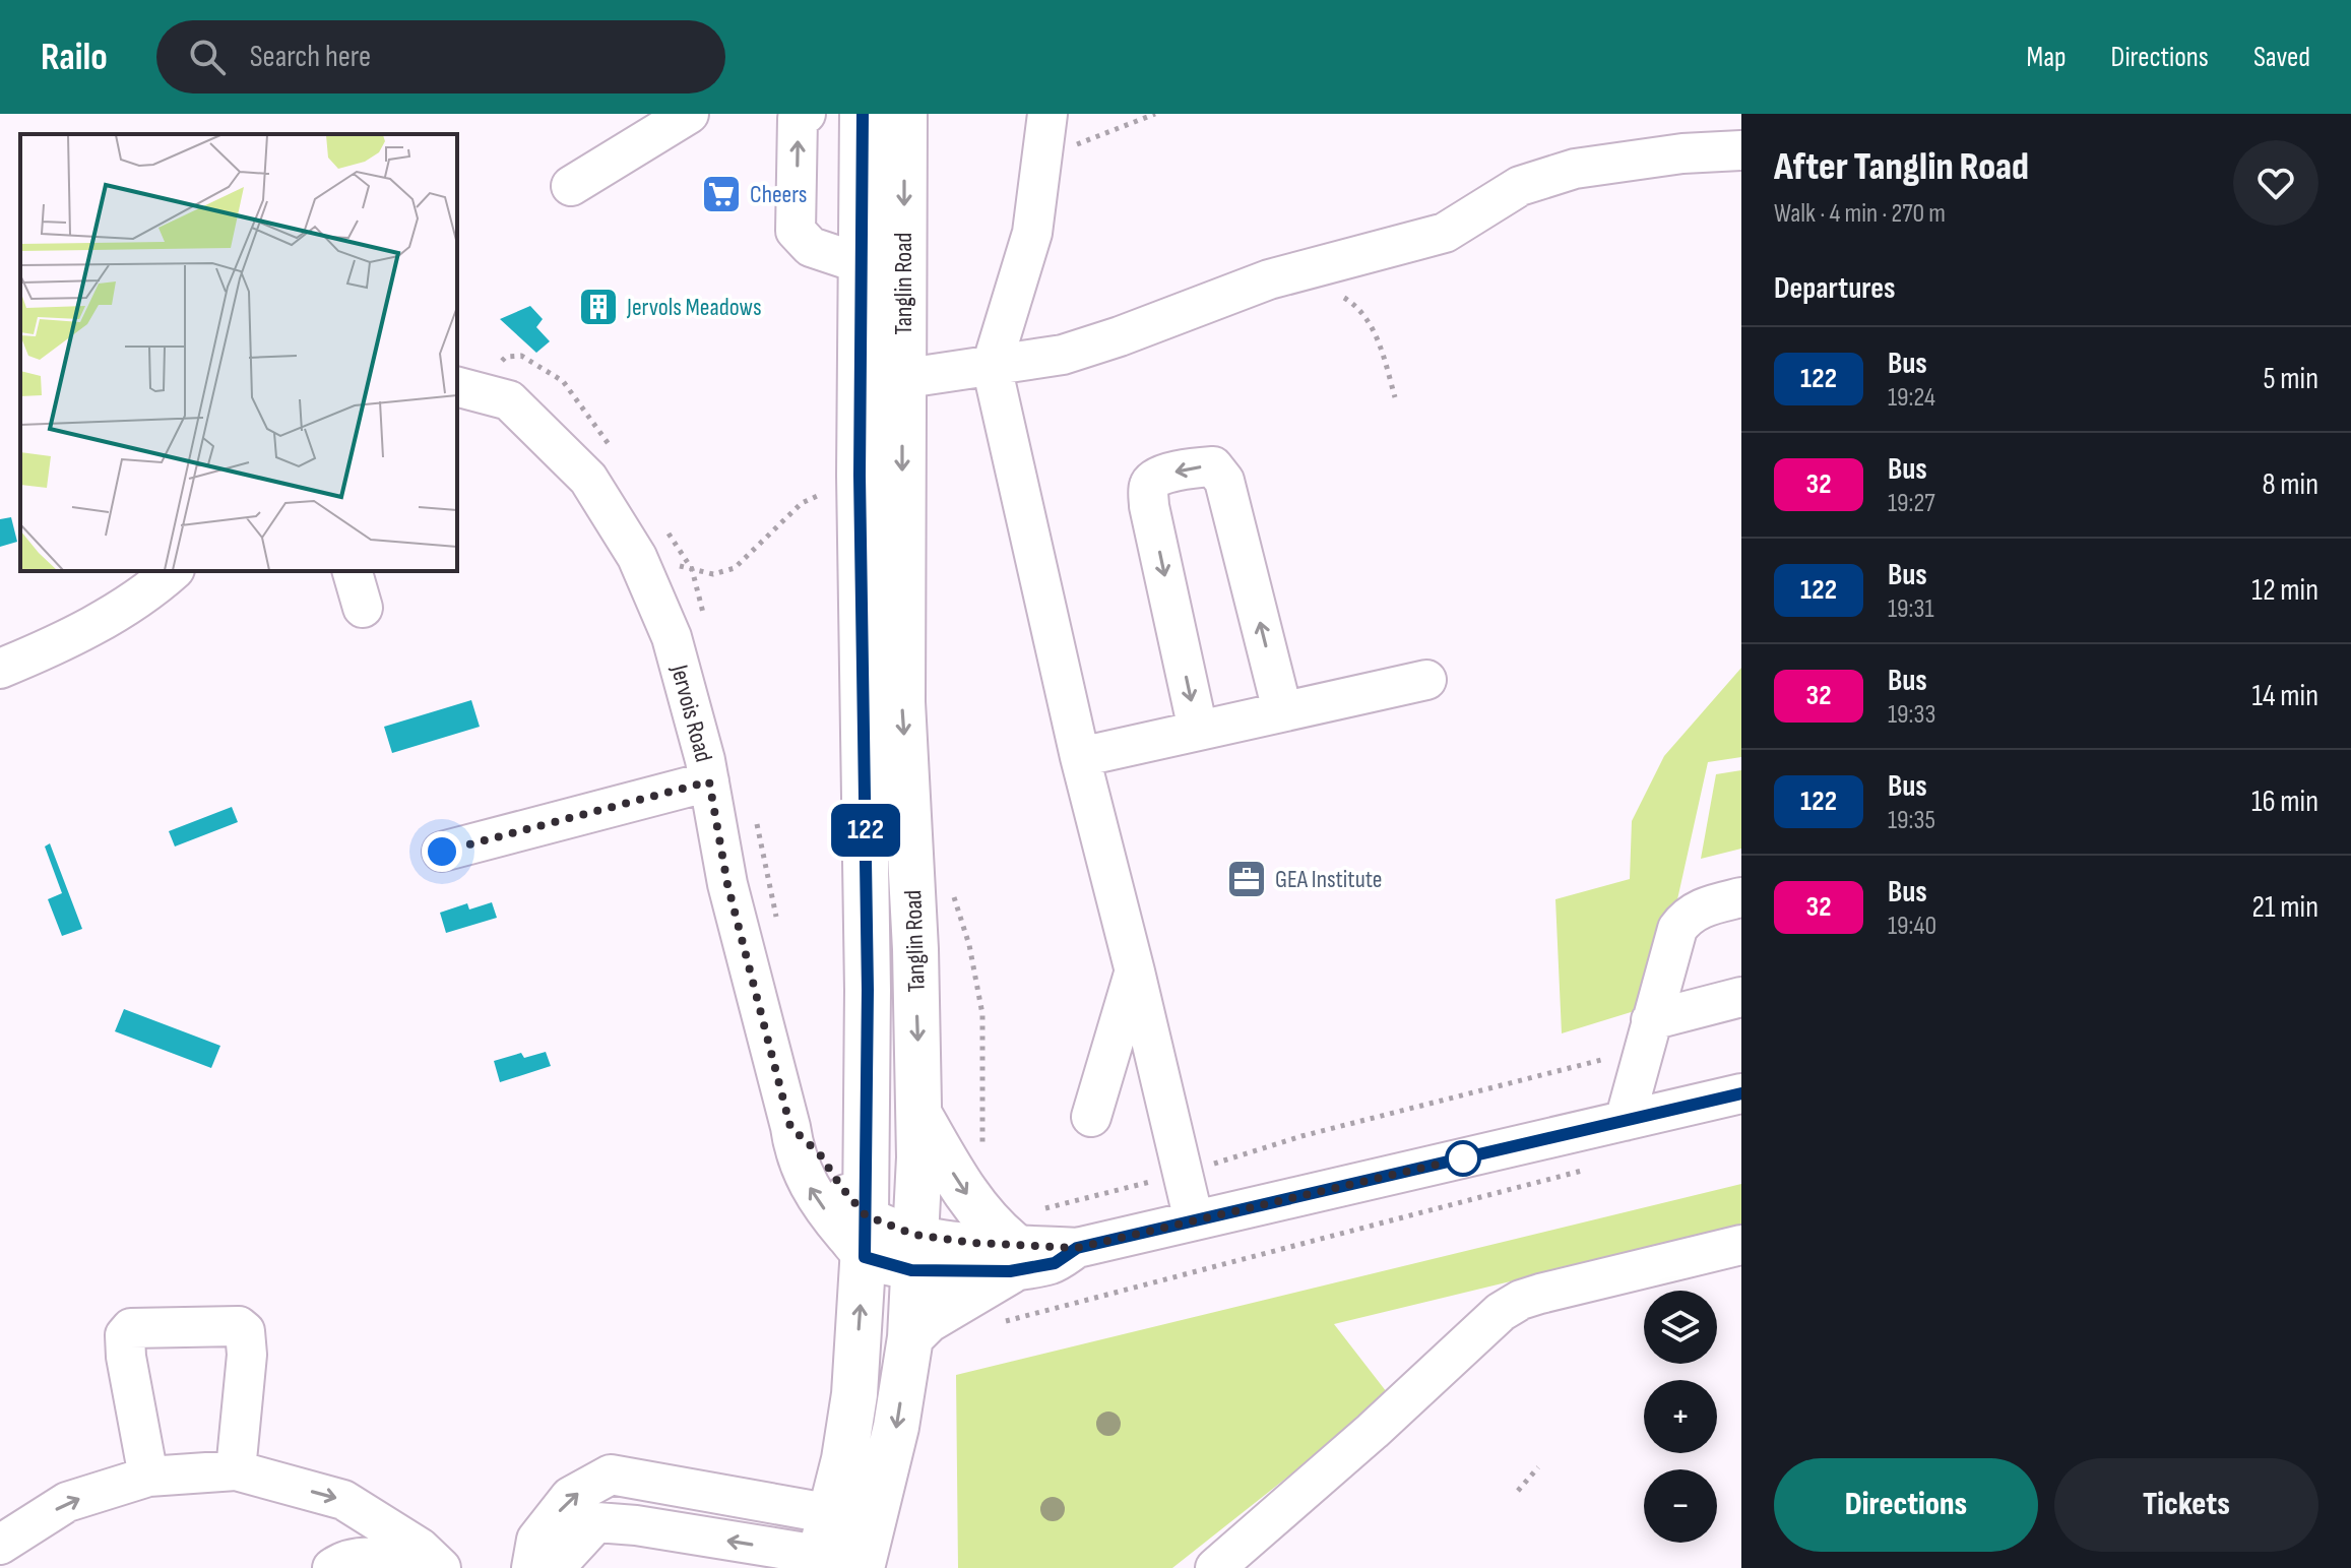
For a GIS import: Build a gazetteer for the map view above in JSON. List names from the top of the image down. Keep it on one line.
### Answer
{"streets":{"main road":["Tanglin Road"],"street":["Jervois Road"]},"crossings":[["Tanglin Road","Jervois Road"]],"places":{"supermarket":["Cheers"],"building":["Jervols Meadows"],"office":["GEA Institute"]},"lines":["bus line 122"],"page":{"header":"Railo","search":"Search here","nav":["Map","Directions","Saved"],"on_map":"122","heading":[["After Tanglin Road","Walk · 4 min · 270 m"],"Departures"],"list":[{"mark":"122","name":"Bus","note":"19:24","value":"5 min"},{"mark":"32","name":"Bus","note":"19:27","value":"8 min"},{"mark":"122","name":"Bus","note":"19:31","value":"12 min"},{"mark":"32","name":"Bus","note":"19:33","value":"14 min"},{"mark":"122","name":"Bus","note":"19:35","value":"16 min"},{"mark":"32","name":"Bus","note":"19:40","value":"21 min"}],"map_buttons":["+","−"],"buttons":["Directions","Tickets"]}}
